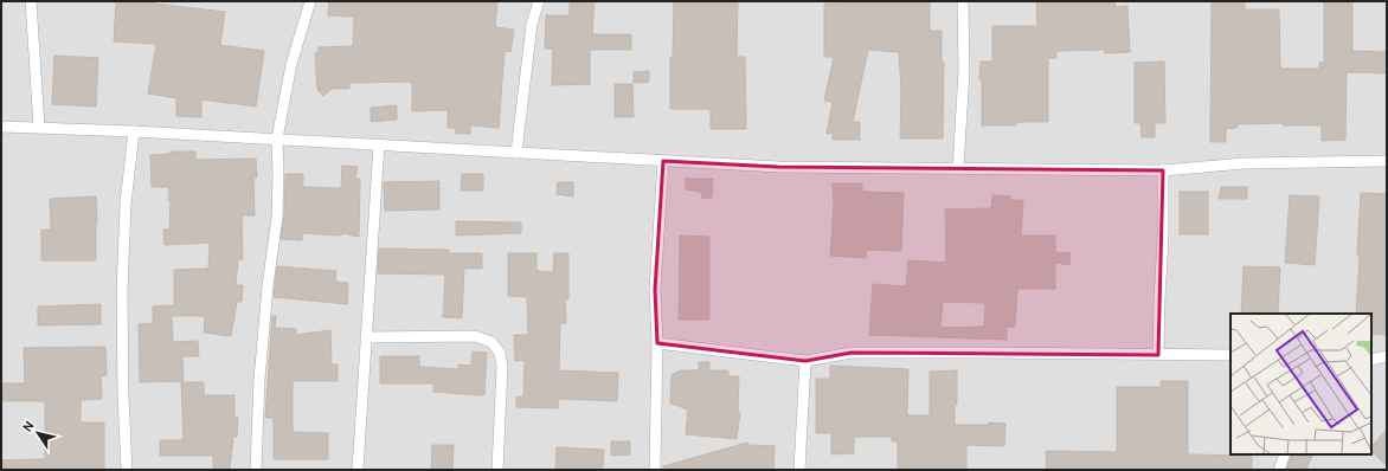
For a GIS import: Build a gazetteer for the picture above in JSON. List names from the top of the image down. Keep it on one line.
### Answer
{"north":"top left"}
